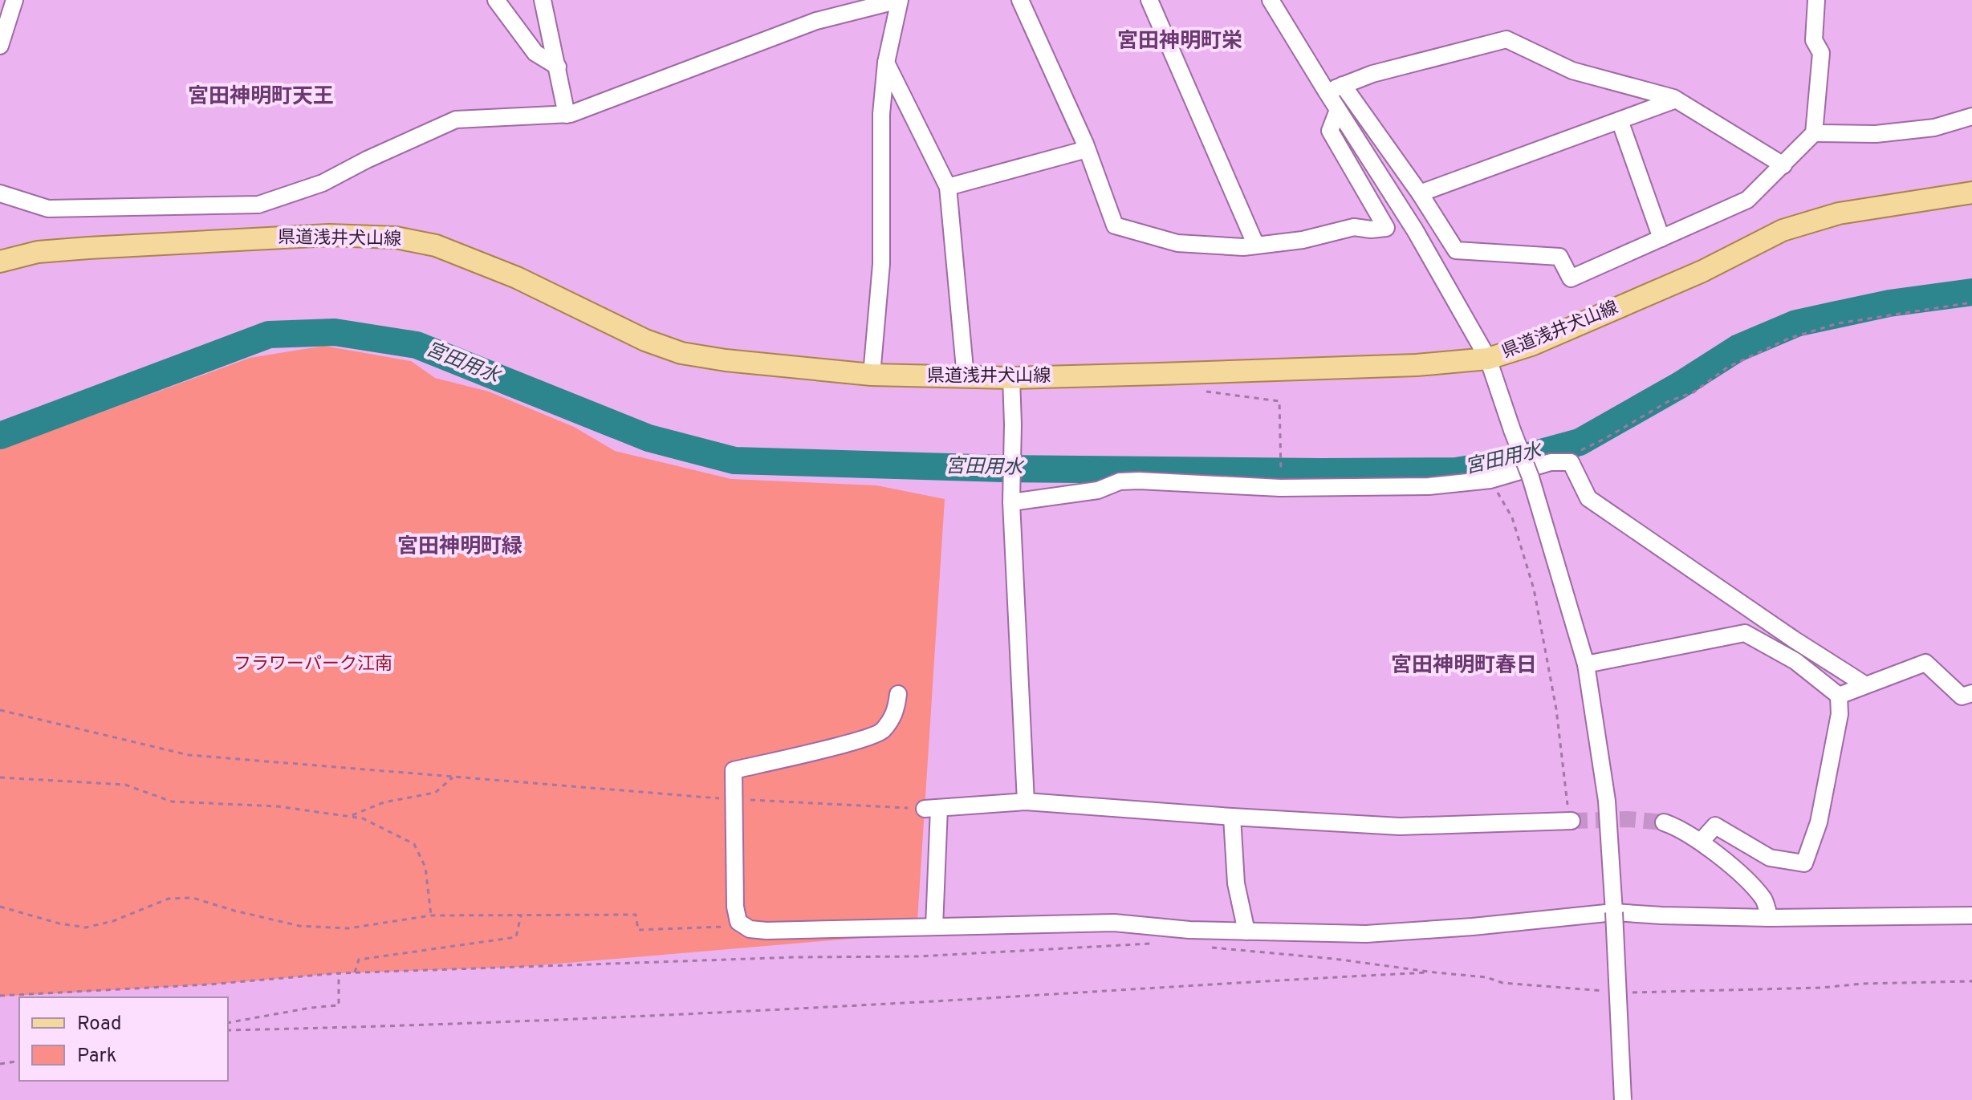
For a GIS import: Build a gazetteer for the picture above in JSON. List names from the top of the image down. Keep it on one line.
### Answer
{"streets":{"main road":["県道浅井犬山線"]},"districts":["宮田神明町栄","宮田神明町天王","宮田神明町緑","宮田神明町春日"],"water":["宮田用水"],"parks":["フラワーパーク江南"],"legend":["Road","Park"]}
